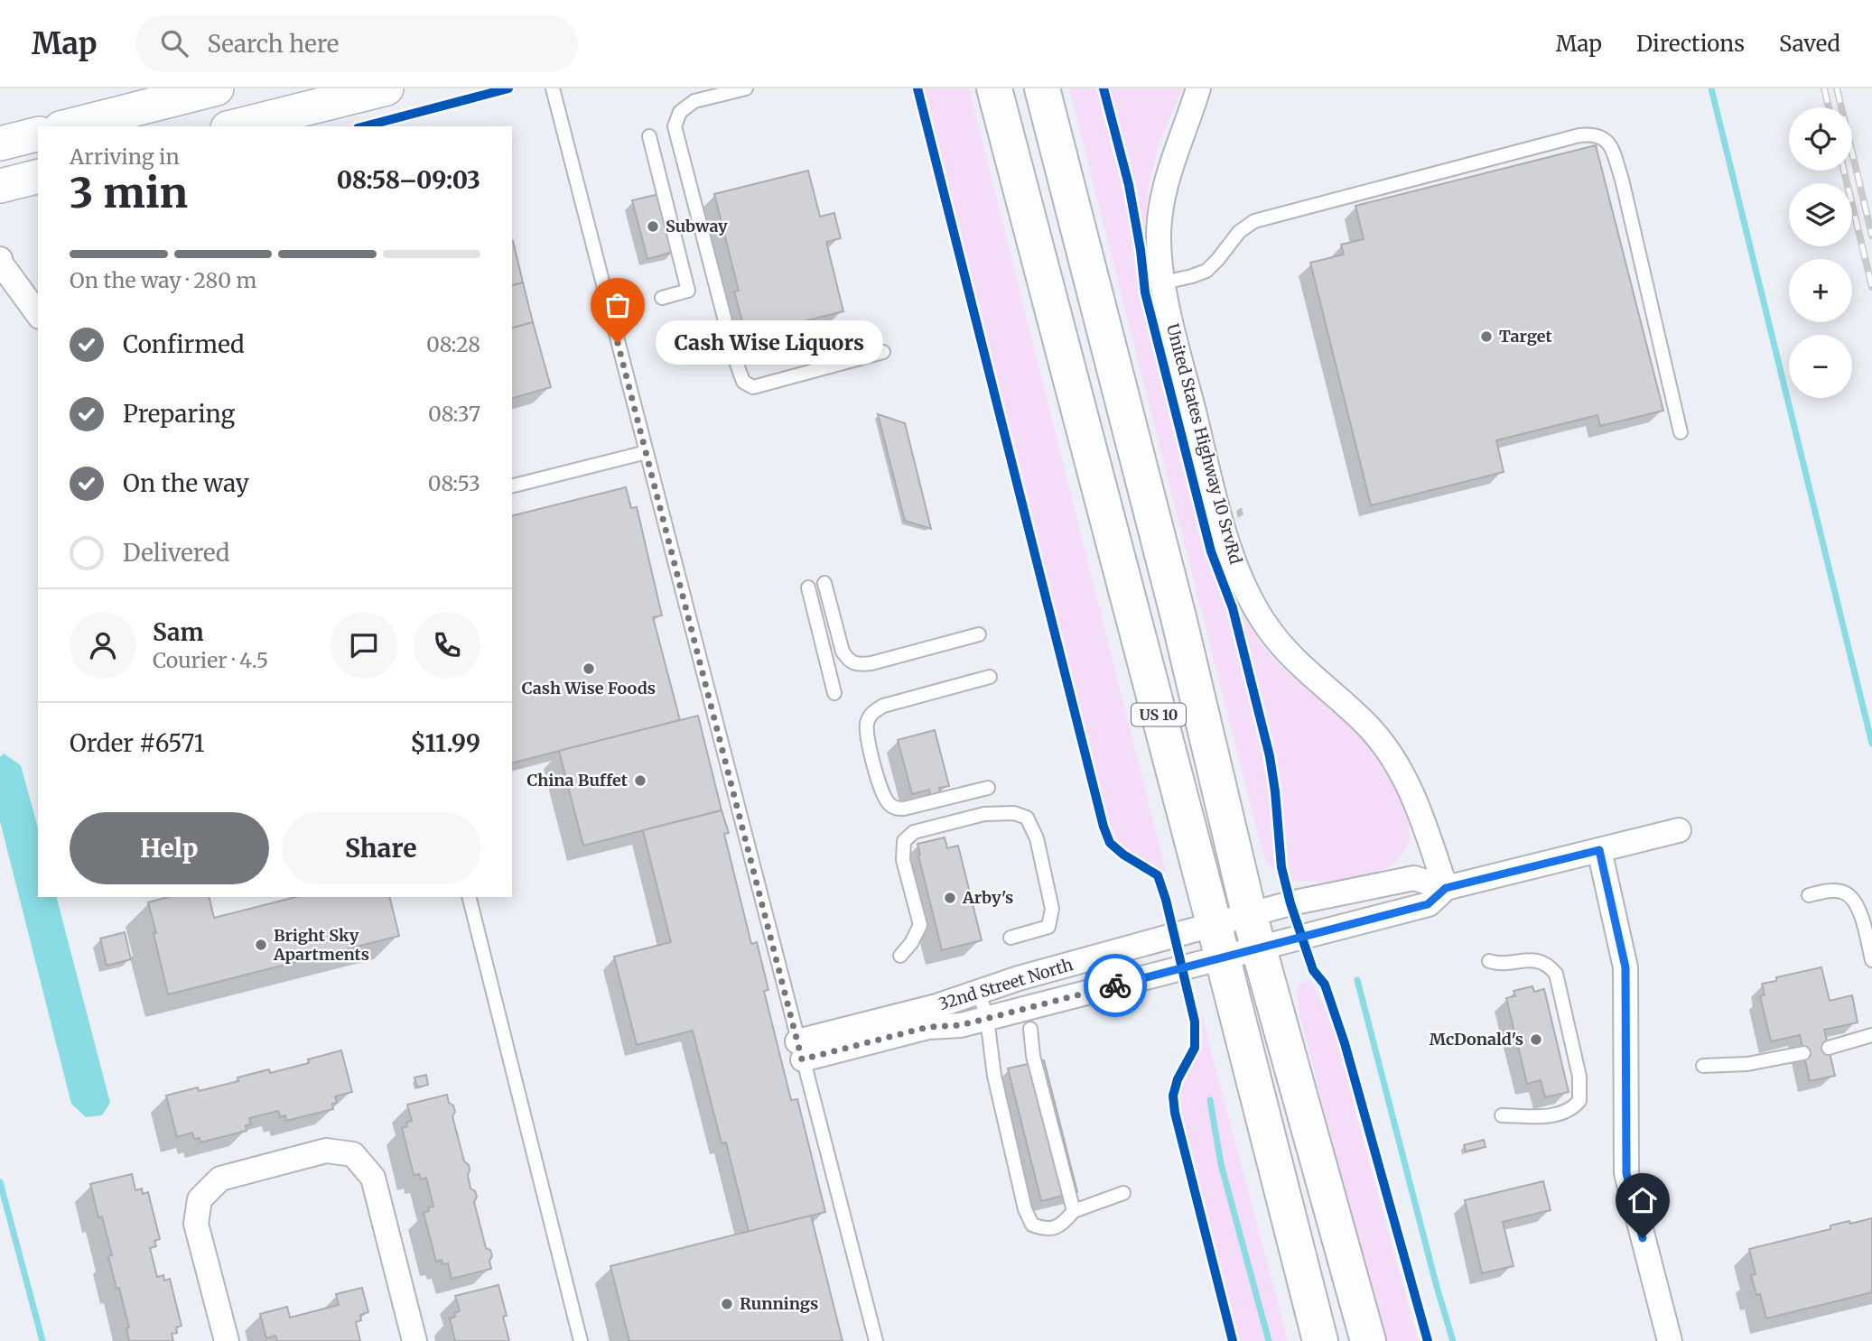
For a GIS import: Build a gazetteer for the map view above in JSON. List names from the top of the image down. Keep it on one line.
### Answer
{"streets":{"main road":["US 10"],"street":["United States Highway 10 SrvRd","32nd Street North"]},"crossings":[["United States Highway 10 SrvRd","32nd Street North"],["US 10","32nd Street North"]],"places":["Subway","Target","Cash Wise Liquors","Cash Wise Foods","China Buffet","Arby's","Bright Sky Apartments","McDonald's","Runnings"],"page":{"header":"Map","search":"Search here","nav":["Map","Directions","Saved"],"map_buttons":["+","−"],"heading":["3 min","Arriving in","08:58–09:03"],"panel":["Sam","Courier · 4.5","Order #6571","$11.99"],"bar":"On the way · 280 m","list":[["Confirmed","08:28"],["Preparing","08:37"],["On the way","08:53"],"Delivered"],"bubble":"Cash Wise Liquors","buttons":["Help","Share"]}}
